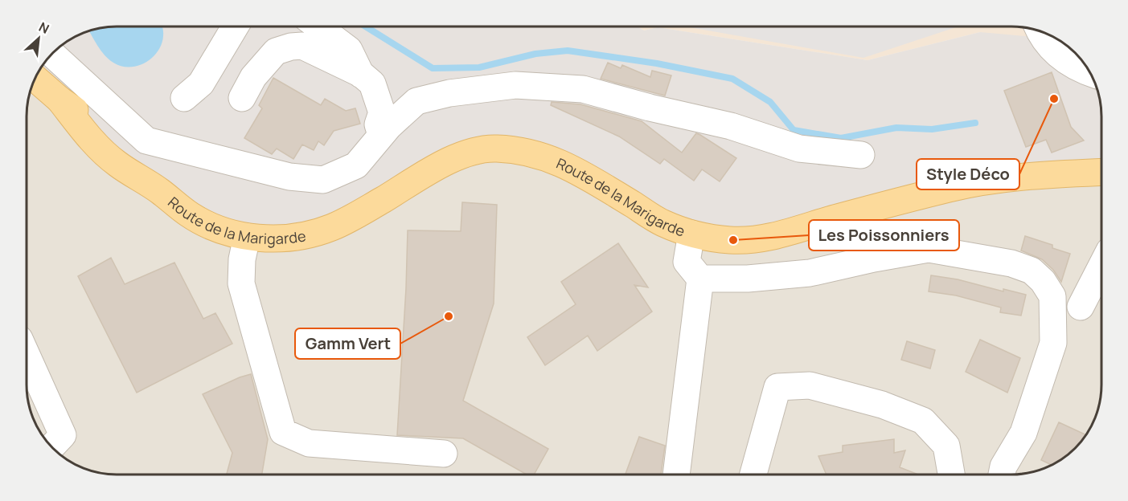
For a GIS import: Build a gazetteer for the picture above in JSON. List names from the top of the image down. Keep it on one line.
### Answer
{"streets":{"main road":["Route de la Marigarde"]},"places":["Style Déco","Les Poissonniers","Gamm Vert"],"north":"top right"}
